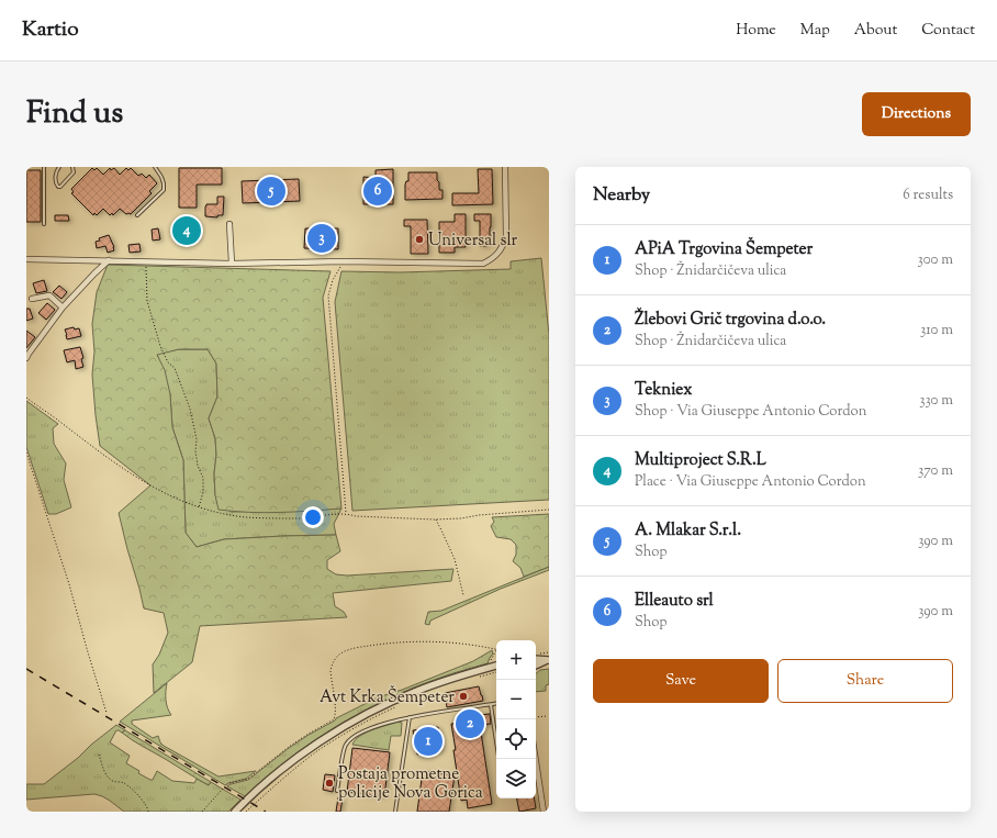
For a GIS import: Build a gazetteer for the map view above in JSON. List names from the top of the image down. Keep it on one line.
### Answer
{"places":["Universal slr","Avt Krka Šempeter","Postaja prometne policije Nova Gorica"],"page":{"header":"Kartio","nav":["Home","Map","About","Contact"],"title":"Find us","buttons":["Directions",["Save","Share"]],"heading":["Nearby","6 results"],"pins":["5","6","4","3","2","1"],"list":[{"mark":"1","name":"APiA Trgovina Šempeter","note":"Shop · Žnidarčičeva ulica","value":"300 m"},{"mark":"2","name":"Žlebovi Grič trgovina d.o.o.","note":"Shop · Žnidarčičeva ulica","value":"310 m"},{"mark":"3","name":"Tekniex","note":"Shop · Via Giuseppe Antonio Cordon","value":"330 m"},{"mark":"4","name":"Multiproject S.R.L","note":"Place · Via Giuseppe Antonio Cordon","value":"370 m"},{"mark":"5","name":"A. Mlakar S.r.l.","note":"Shop","value":"390 m"},{"mark":"6","name":"Elleauto srl","note":"Shop","value":"390 m"}],"map_buttons":["+","−"]}}
